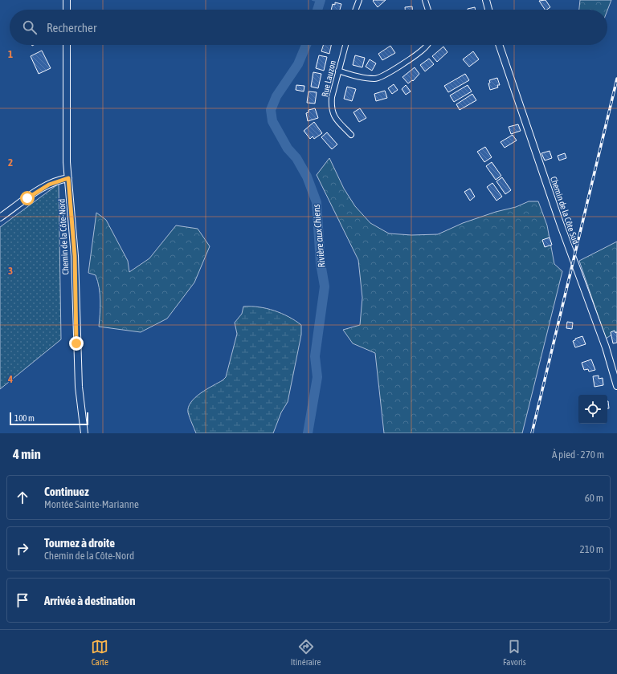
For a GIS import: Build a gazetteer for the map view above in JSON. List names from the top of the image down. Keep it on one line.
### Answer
{"streets":{"street":["Rue Lauzon","Chemin de la Côte Sud","Chemin de la Côte-Nord"]},"water":["Rivière aux Chiens"],"scale_bar":"100 m","page":{"search":"Rechercher","scale":"100 m","heading":["4 min","À pied · 270 m"],"list":[["Continuez","Montée Sainte-Marianne","60 m"],["Tournez à droite","Chemin de la Côte-Nord","210 m"],"Arrivée à destination"],"nav":["Carte","Itinéraire","Favoris"]},"grid":{"rows":["1","2","3","4"]}}
